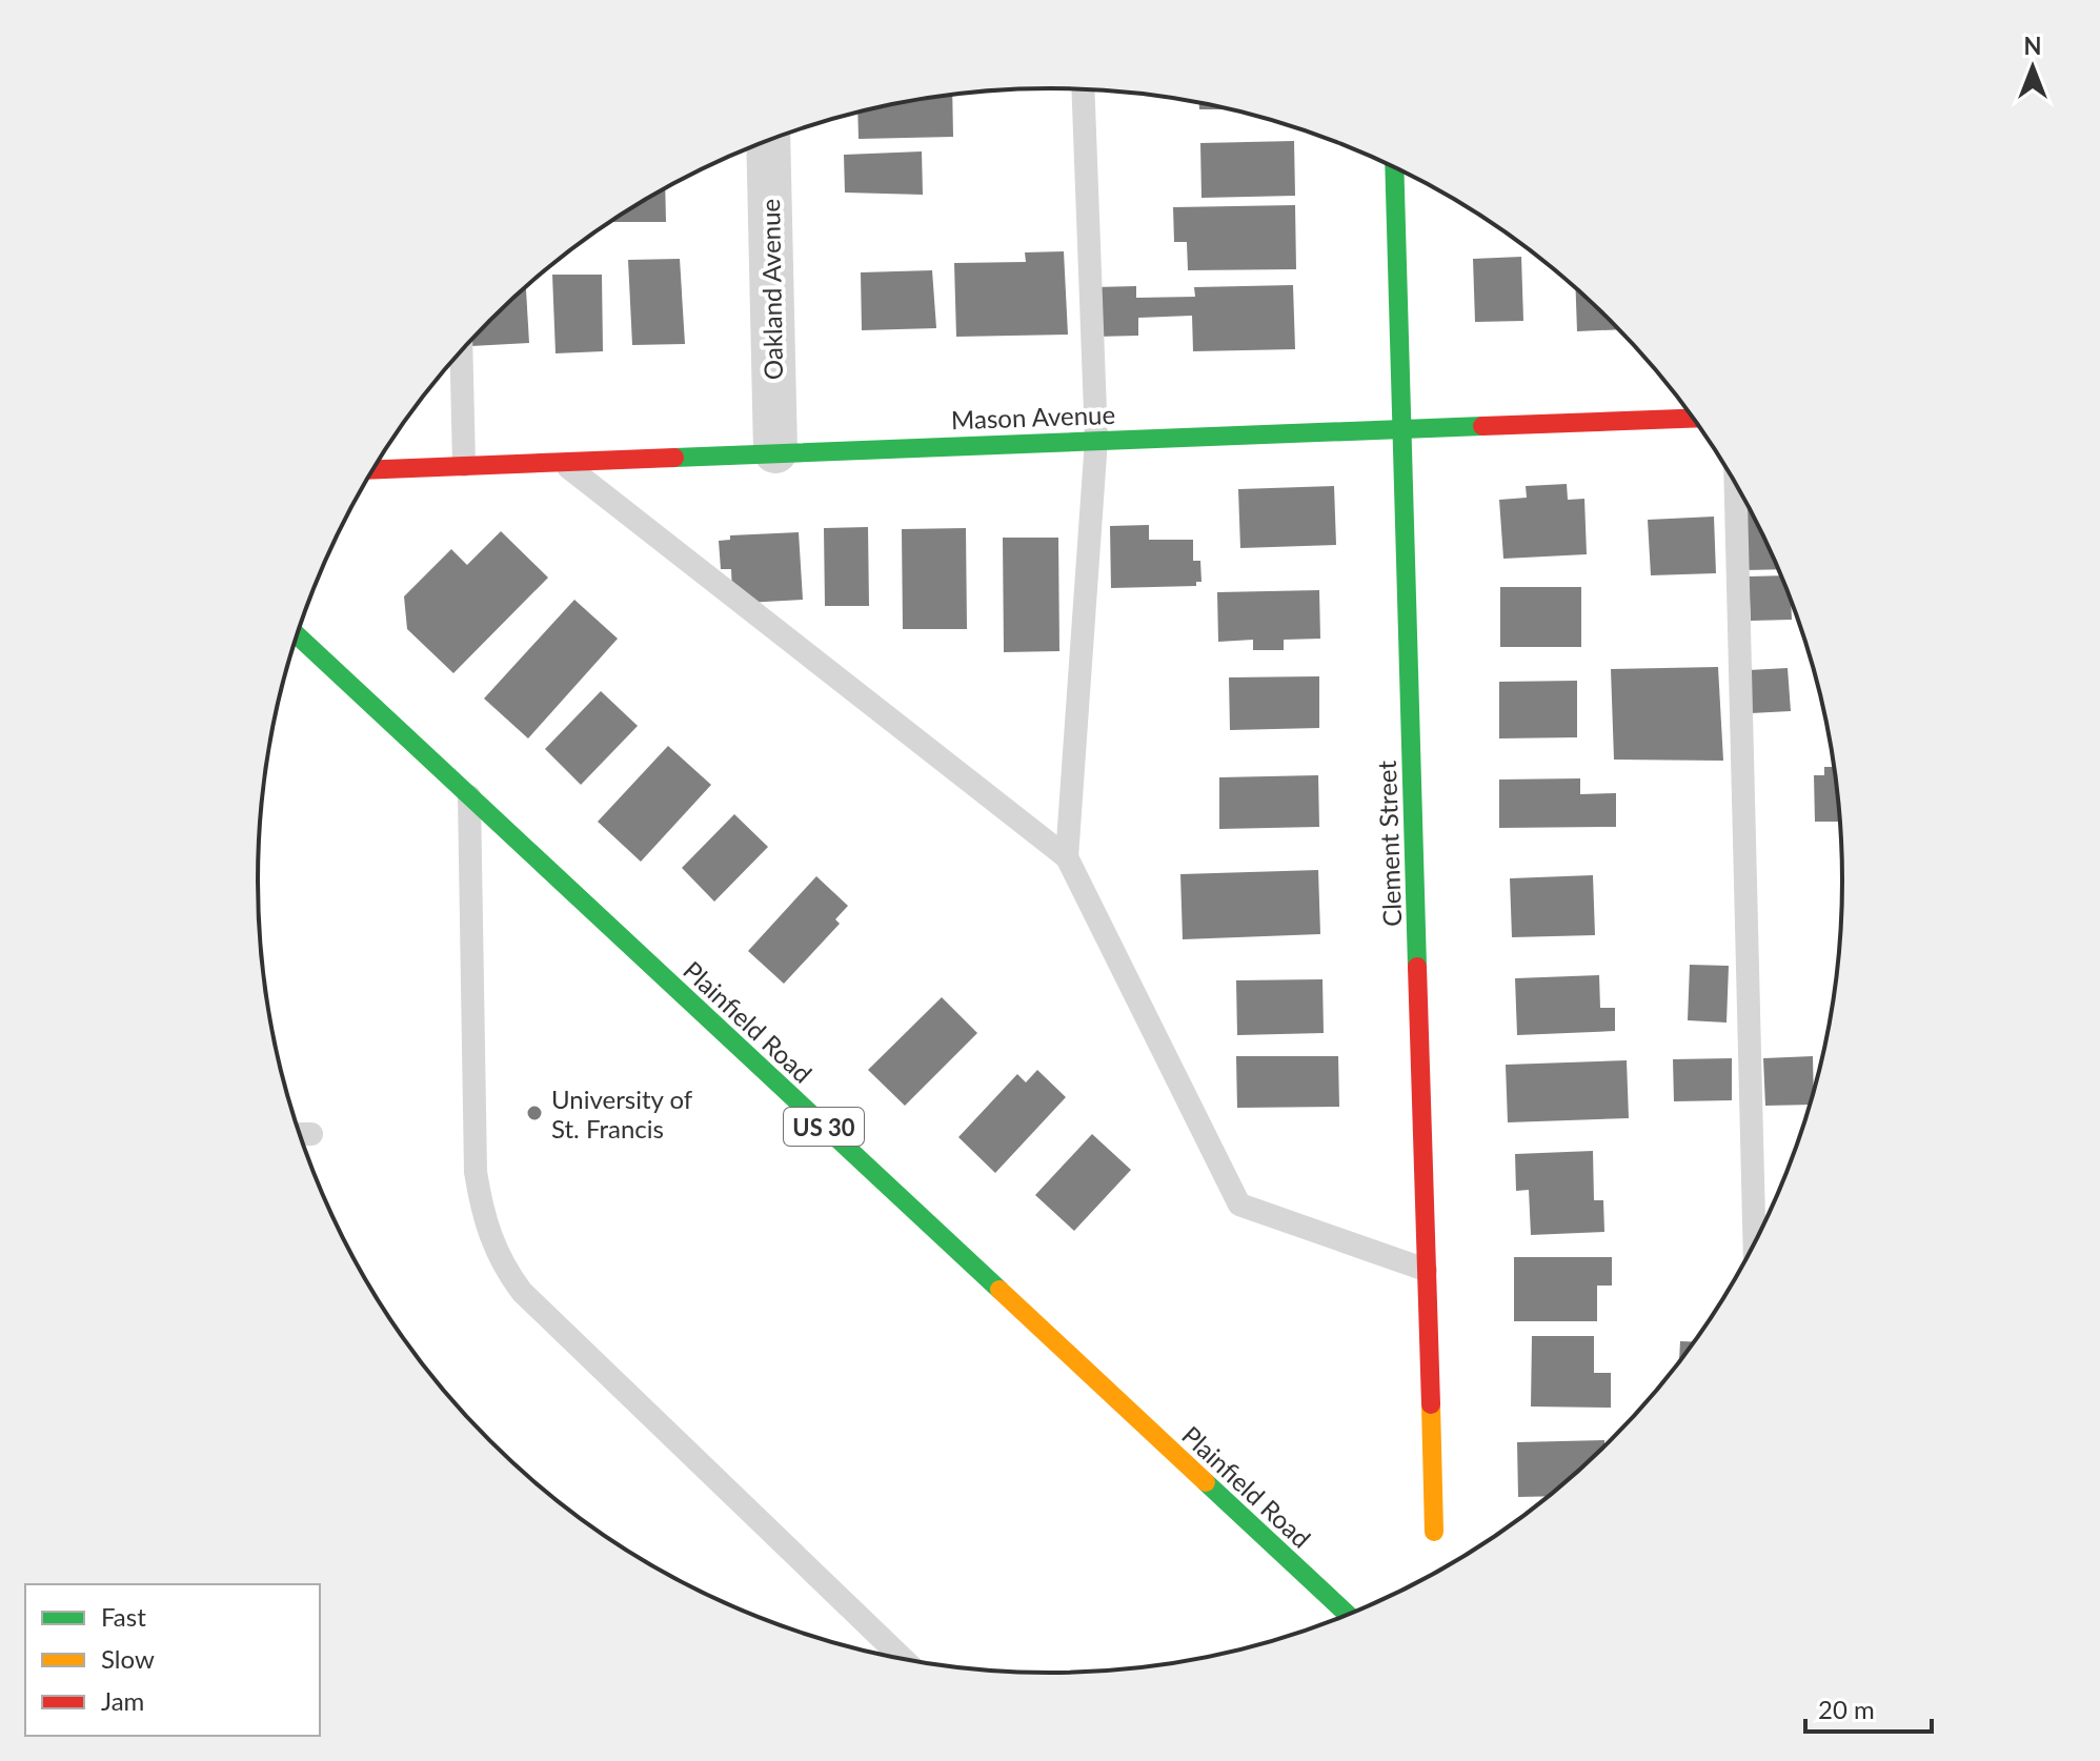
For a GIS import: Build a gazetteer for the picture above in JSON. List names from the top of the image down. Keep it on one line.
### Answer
{"streets":{"street":["Oakland Avenue","Mason Avenue","Clement Street","Plainfield Road","US 30"]},"crossings":[["Oakland Avenue","Mason Avenue"],["Mason Avenue","Clement Street"]],"places":["University of St. Francis"],"legend":["Fast","Slow","Jam"],"scale_bar":"20 m","north":"top"}
